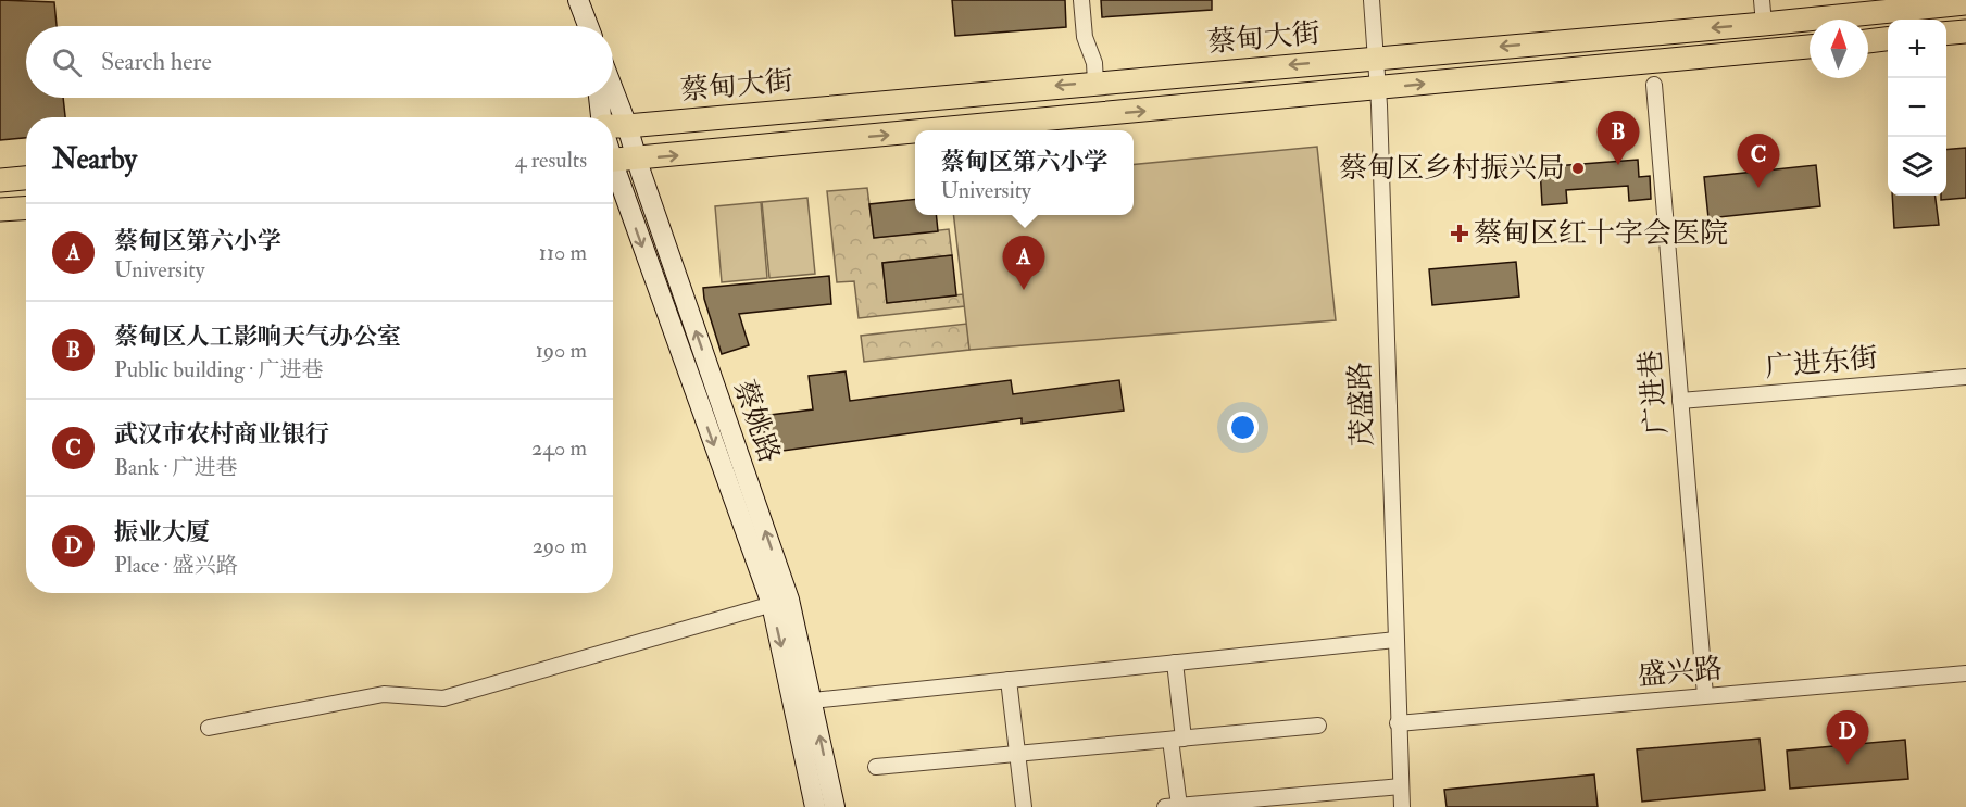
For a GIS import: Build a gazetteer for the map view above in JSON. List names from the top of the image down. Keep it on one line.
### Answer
{"streets":{"main road":["蔡甸大街"],"street":["广进东街","广进巷","茂盛路","蔡姚路","盛兴路"]},"crossings":[["蔡甸大街","茂盛路"],["广进东街","广进巷"],["广进巷","盛兴路"],["茂盛路","盛兴路"]],"places":{"other":["蔡甸区乡村振兴局"],"health":["蔡甸区红十字会医院"]},"north":"top","page":{"map_buttons":["+","−"],"search":"Search here","pins":["B","C","A","D"],"heading":["Nearby","4 results"],"popup":["蔡甸区第六小学","University"],"list":[{"mark":"A","name":"蔡甸区第六小学","note":"University","value":"110 m"},{"mark":"B","name":"蔡甸区人工影响天气办公室","note":"Public building · 广进巷","value":"190 m"},{"mark":"C","name":"武汉市农村商业银行","note":"Bank · 广进巷","value":"240 m"},{"mark":"D","name":"振业大厦","note":"Place · 盛兴路","value":"290 m"}]}}
